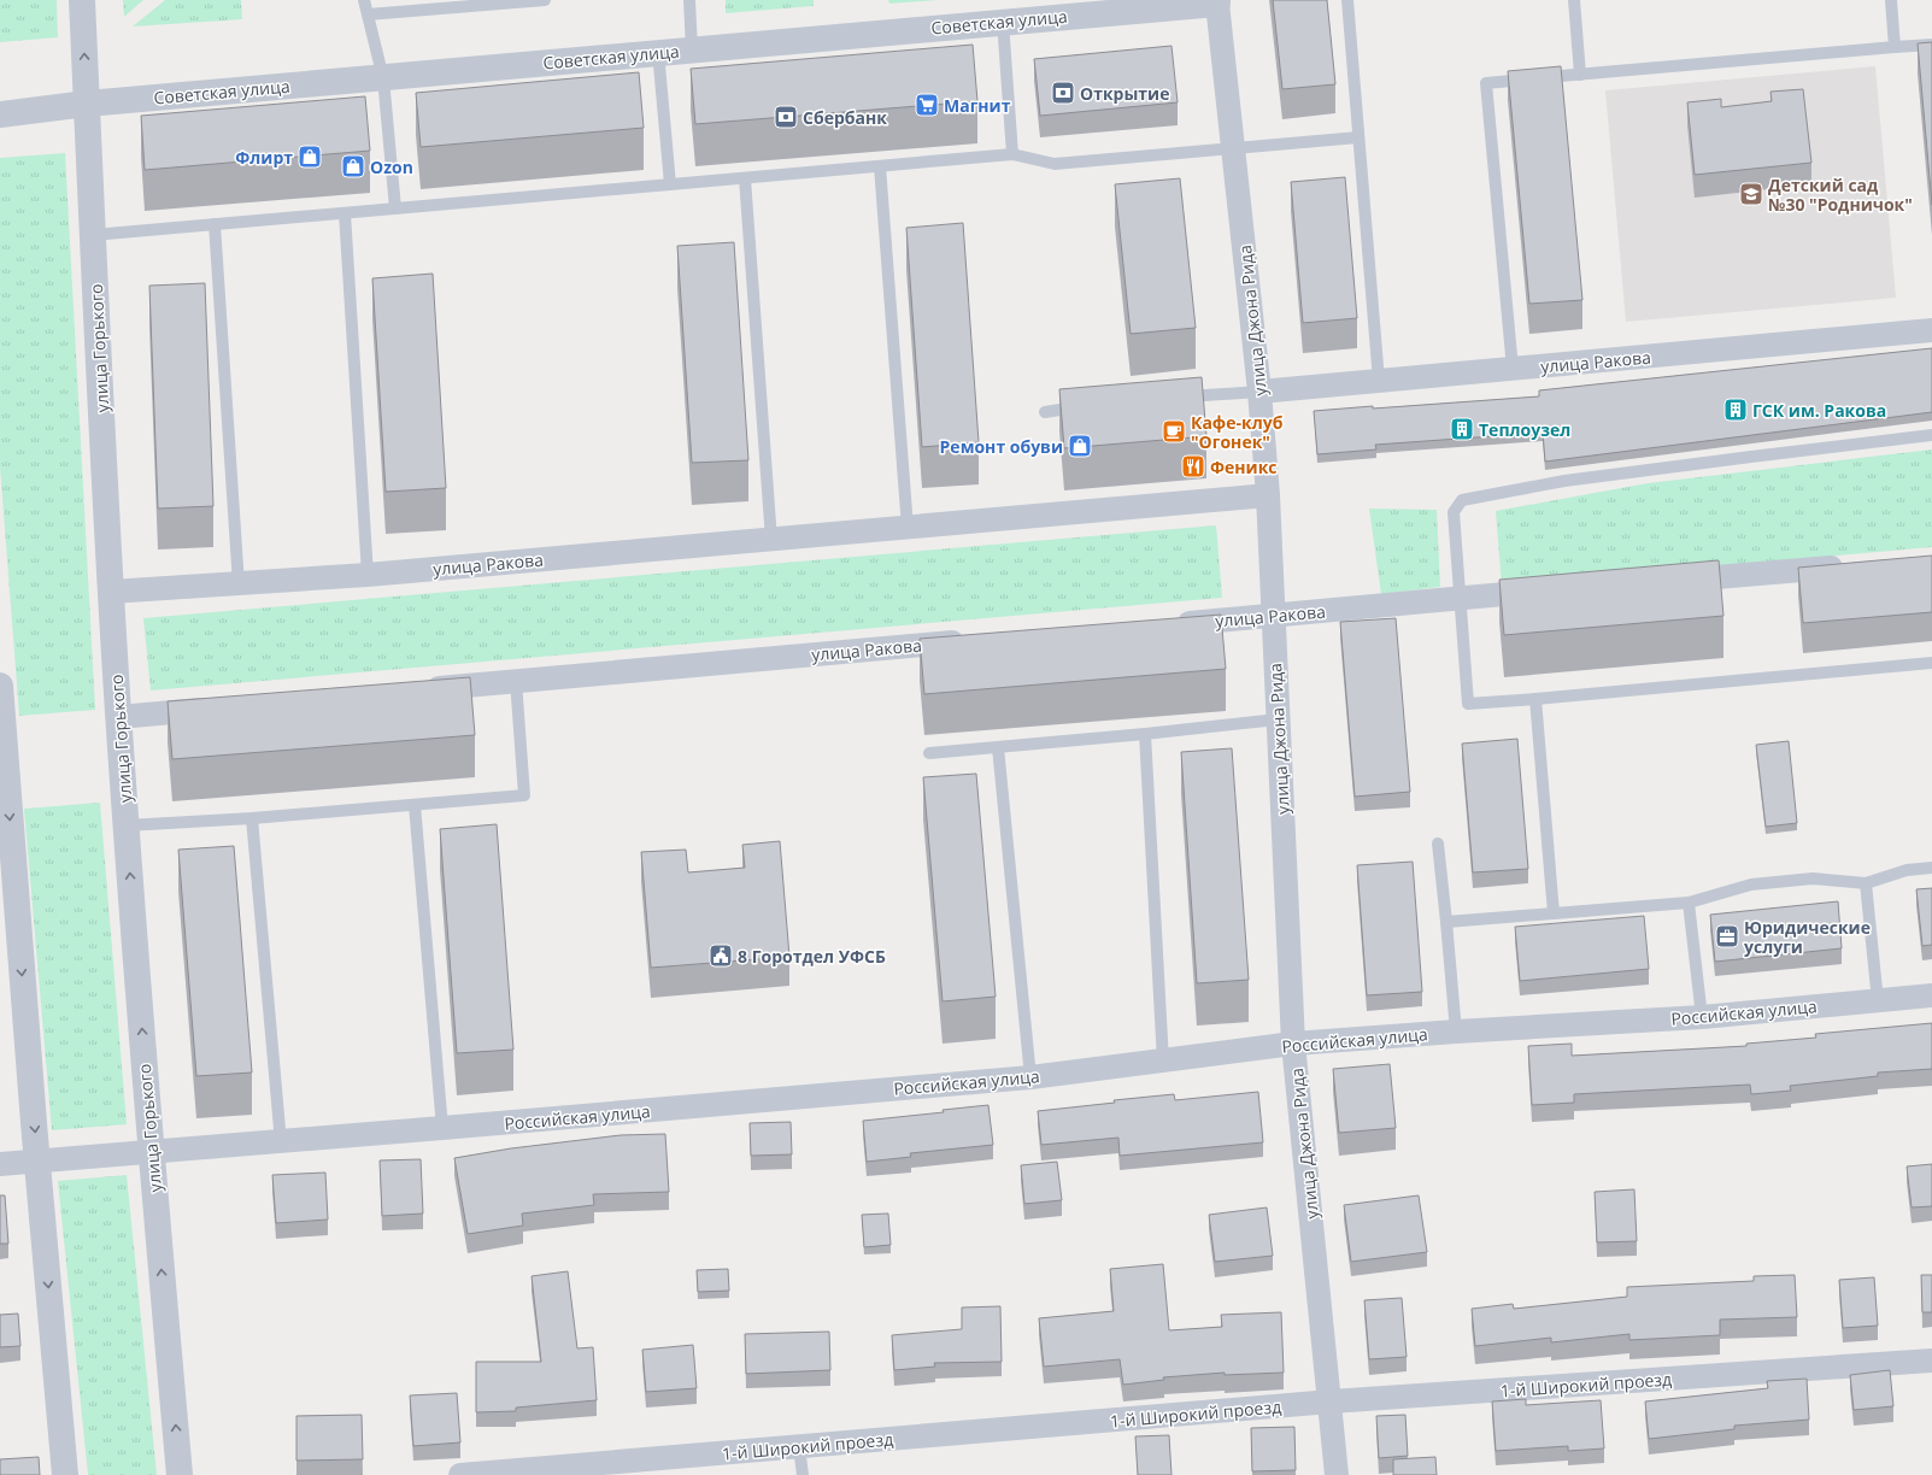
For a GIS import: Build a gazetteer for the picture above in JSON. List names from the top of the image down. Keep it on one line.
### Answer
{"streets":{"street":["Советская улица","улица Джона Рида","улица Горького","улица Ракова","Российская улица","1-й Широкий проезд"]},"crossings":[["Советская улица","улица Джона Рида"],["Советская улица","улица Горького"],["улица Джона Рида","улица Ракова"],["улица Джона Рида","Российская улица"],["улица Джона Рида","1-й Широкий проезд"],["улица Горького","улица Ракова"],["улица Горького","Российская улица"]],"places":{"bank":["Открытие","Сбербанк"],"supermarket":["Магнит"],"shop":["Флирт","Ozon","Ремонт обуви"],"school or university":["Детский сад №30 \"Родничок\""],"building":["ГСК им. Ракова","Теплоузел"],"cafe":["Кафе-клуб \"Огонек\""],"restaurant":["Феникс"],"office":["Юридические услуги"],"public building":["8 Горотдел УФСБ"]}}
